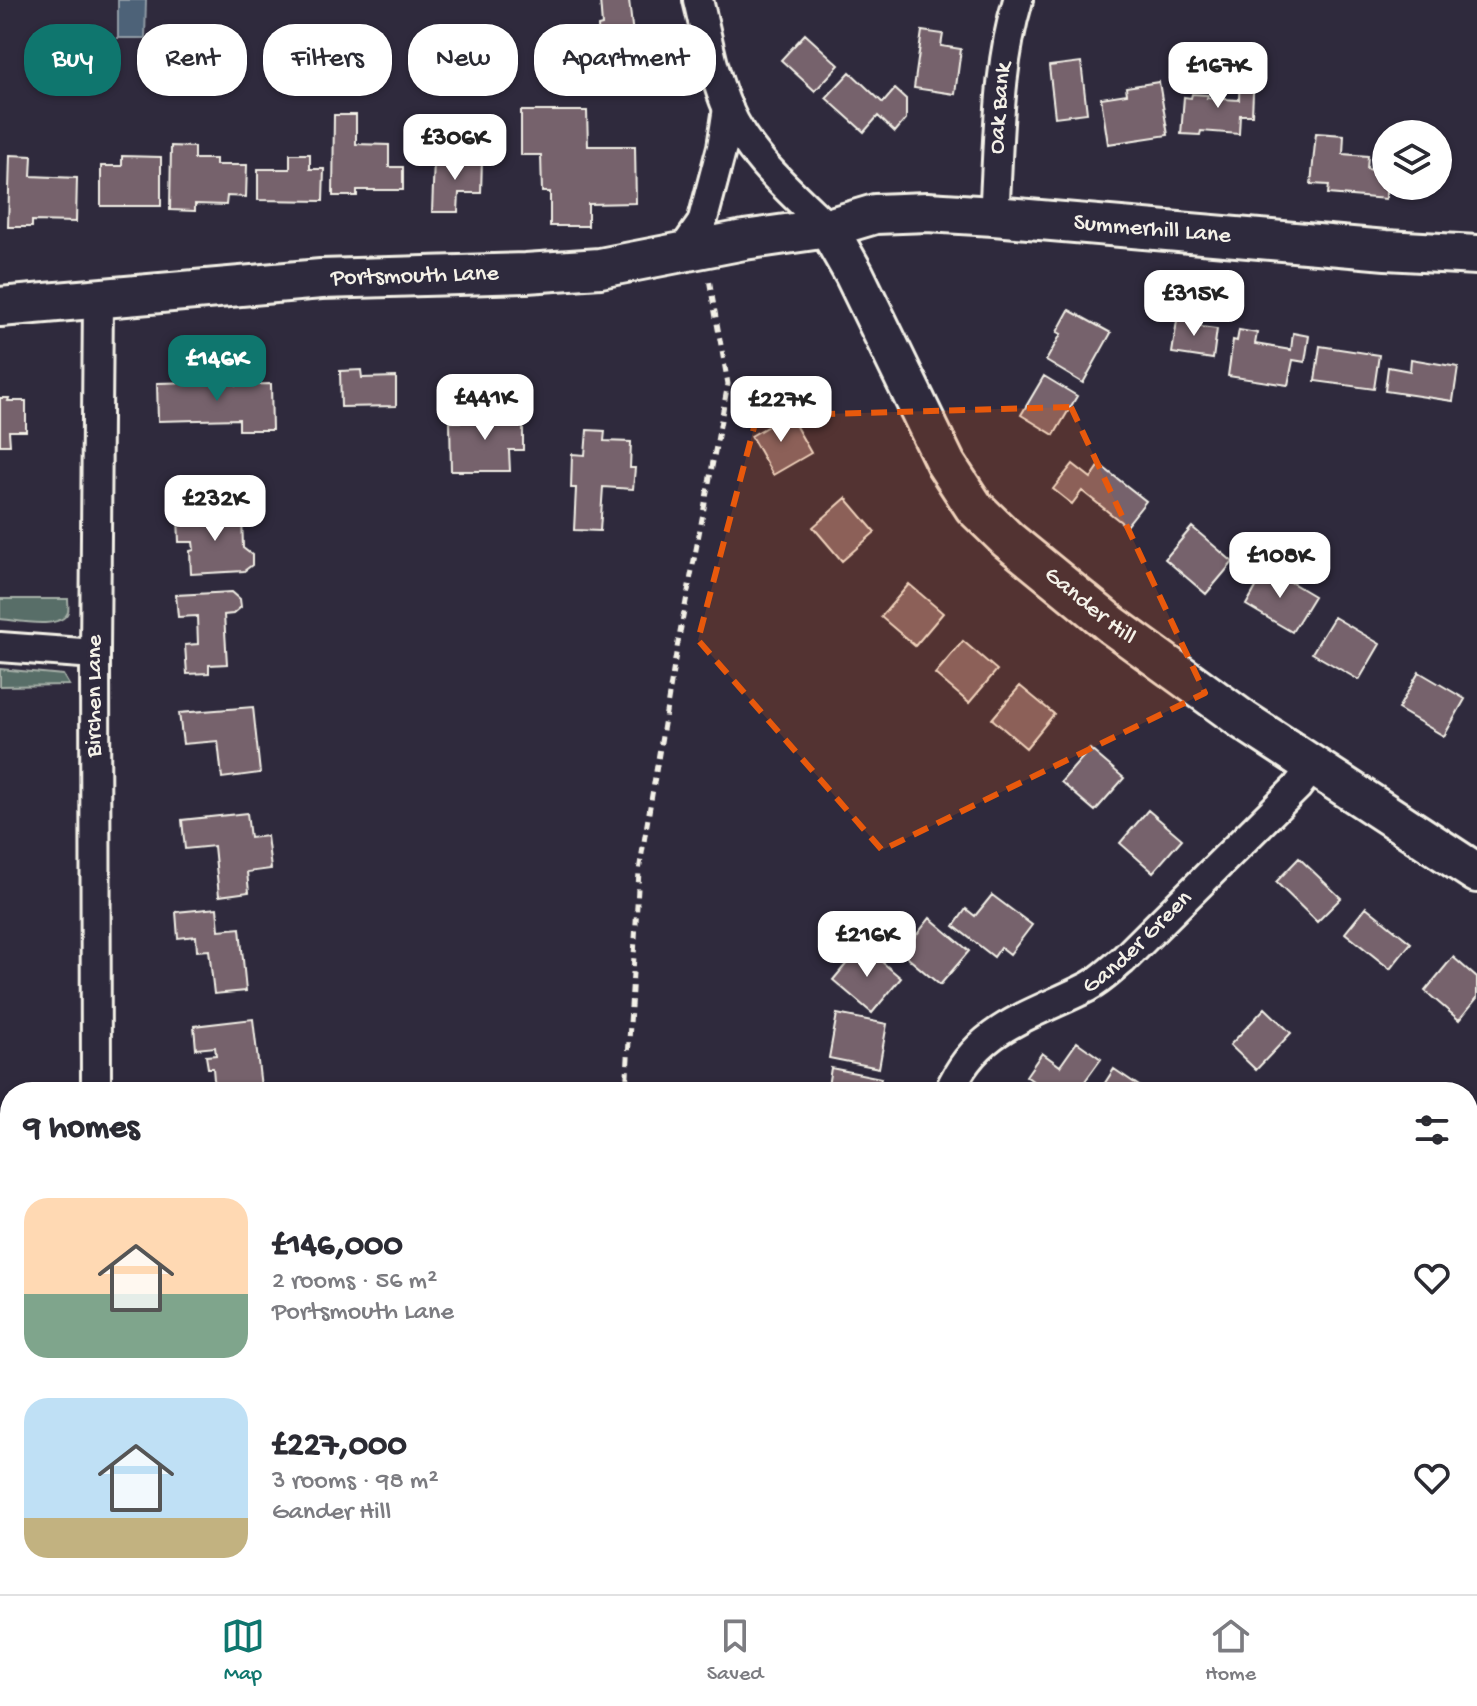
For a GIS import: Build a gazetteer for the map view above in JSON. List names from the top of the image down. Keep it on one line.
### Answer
{"streets":{"street":["Oak Bank","Summerhill Lane","Portsmouth Lane","Gander Hill","Birchen Lane","Gander Green"]},"crossings":[["Oak Bank","Summerhill Lane"],["Summerhill Lane","Portsmouth Lane"],["Summerhill Lane","Gander Hill"],["Portsmouth Lane","Gander Hill"],["Portsmouth Lane","Birchen Lane"],["Gander Hill","Gander Green"]],"page":{"chip":["Buy","Rent","Filters","New","Apartment"],"price":["£167K","£306K","£315K","£146K","£441K","£227K","£232K","£108K","£216K"],"heading":"9 homes","list":[{"name":"£146,000","note":"2 rooms · 56 m² · Portsmouth Lane"},{"name":"£227,000","note":"3 rooms · 98 m² · Gander Hill"}],"tabs":["Map","Saved","Home"]}}
